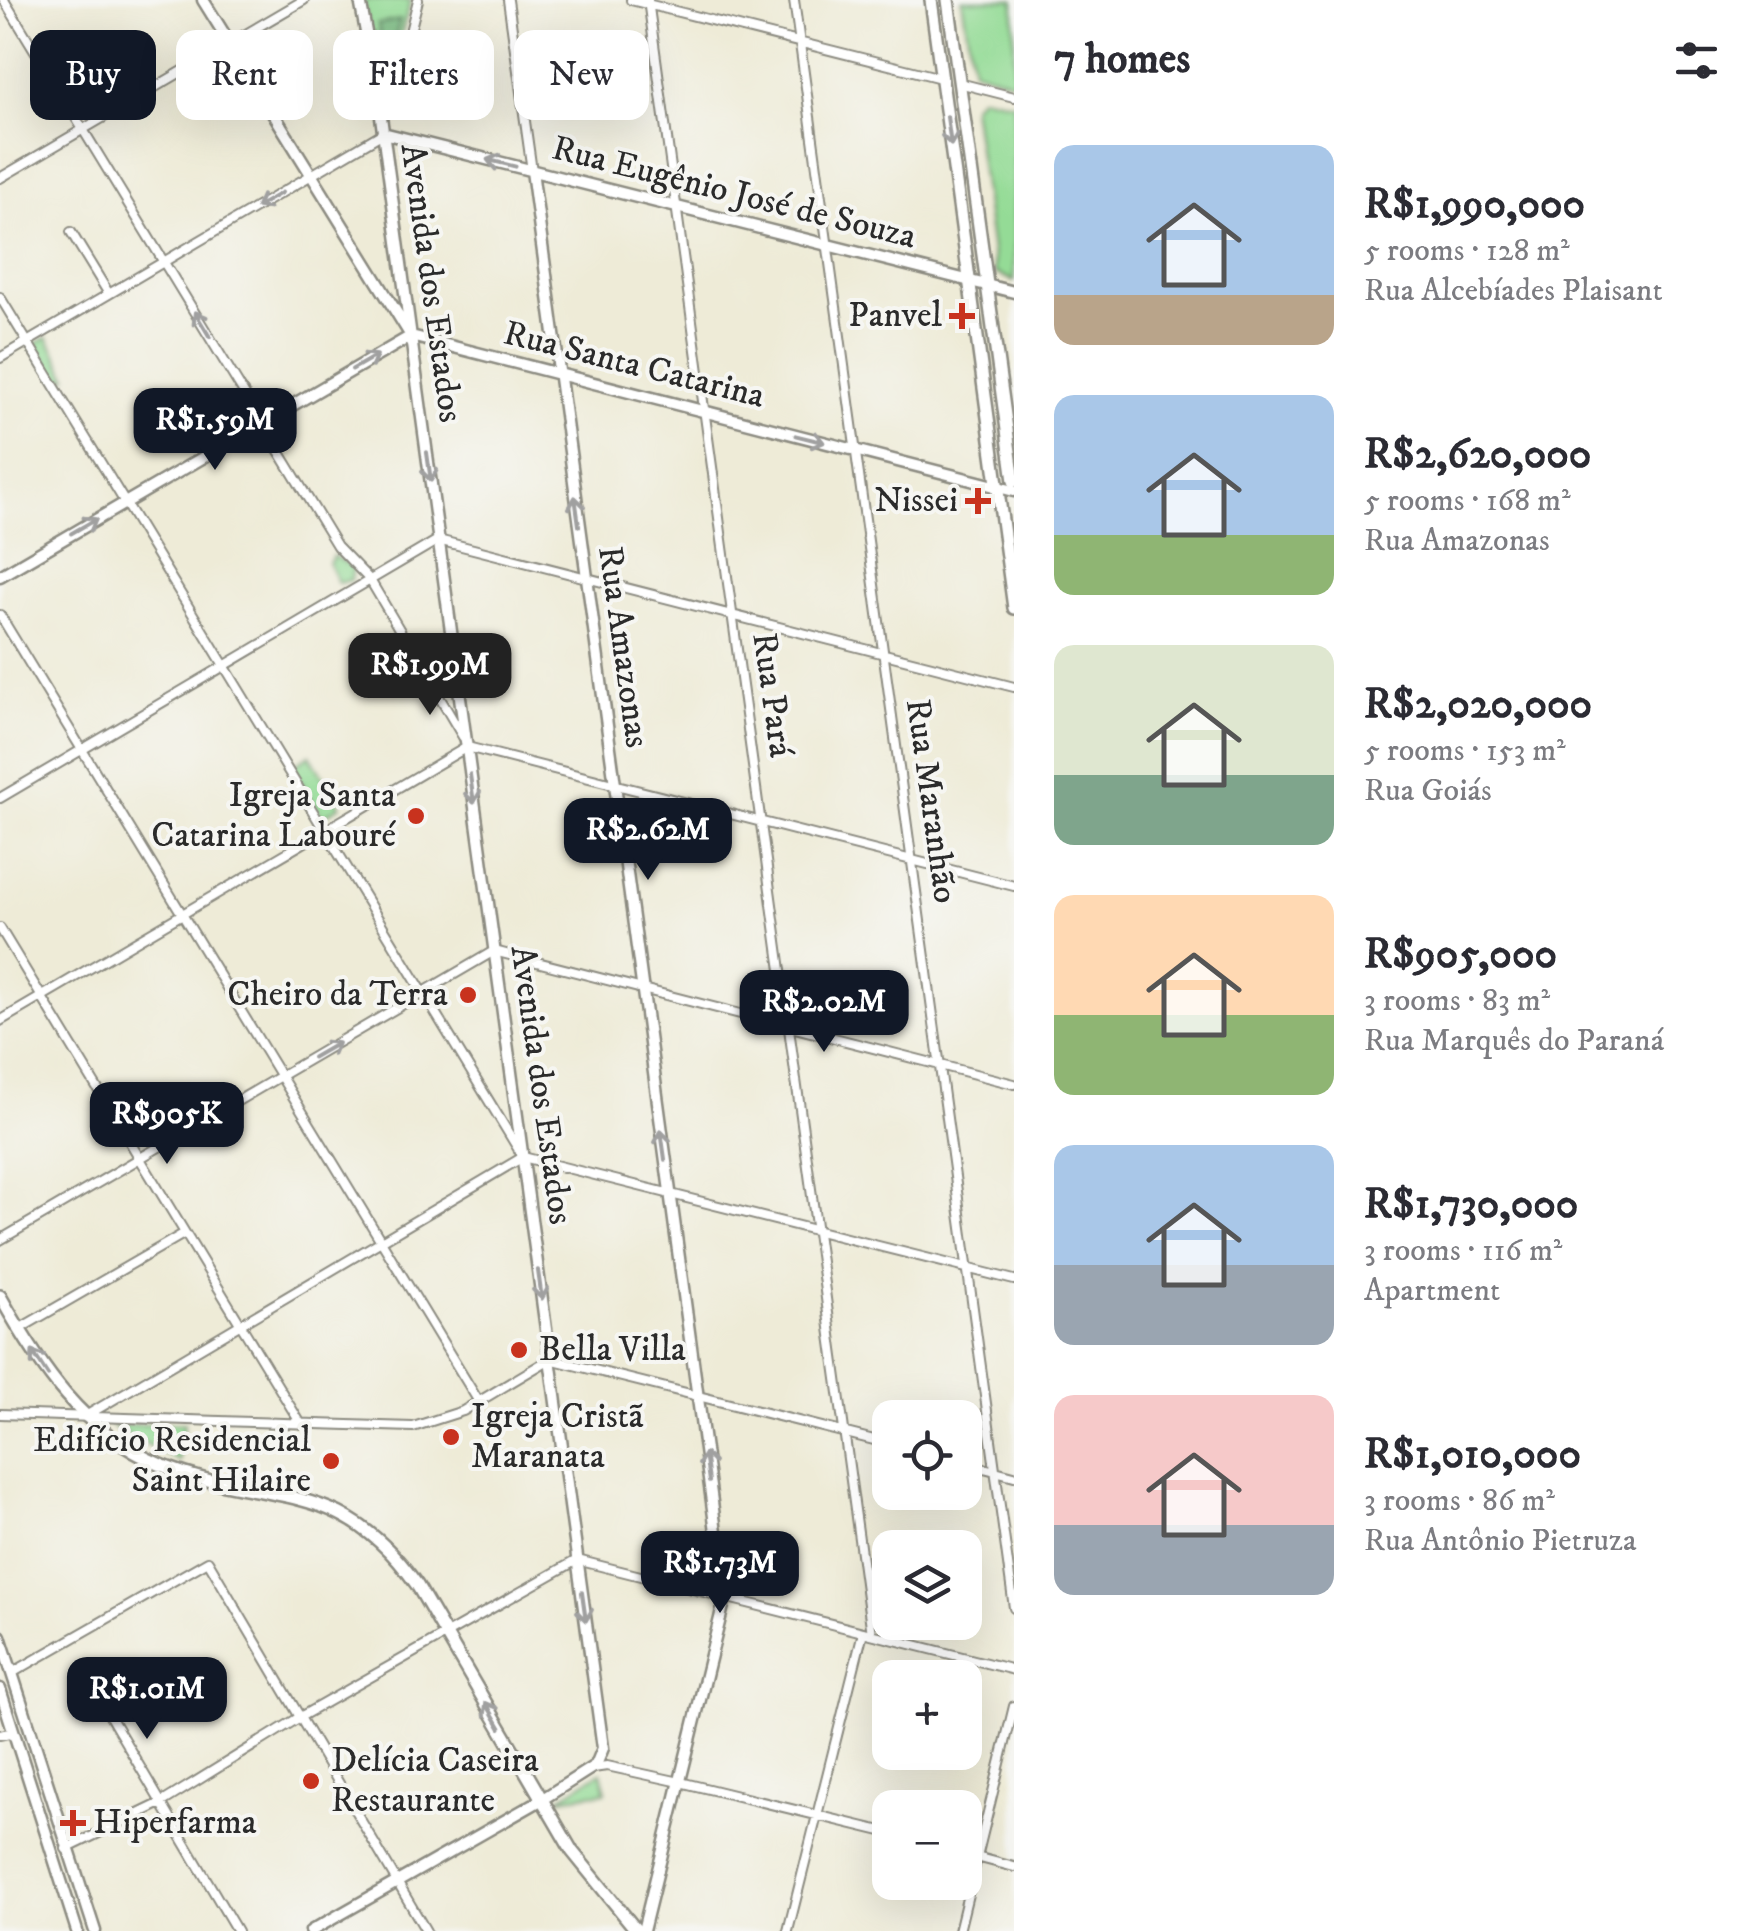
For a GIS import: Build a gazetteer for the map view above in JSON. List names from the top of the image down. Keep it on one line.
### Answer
{"streets":{"street":["Rua Eugênio José de Souza","Avenida dos Estados","Rua Santa Catarina","Rua Amazonas","Rua Pará","Rua Maranhão"]},"crossings":[["Rua Eugênio José de Souza","Avenida dos Estados"],["Rua Eugênio José de Souza","Rua Amazonas"],["Rua Eugênio José de Souza","Rua Pará"],["Rua Eugênio José de Souza","Rua Maranhão"],["Avenida dos Estados","Rua Santa Catarina"],["Rua Santa Catarina","Rua Amazonas"],["Rua Santa Catarina","Rua Pará"],["Rua Santa Catarina","Rua Maranhão"]],"one_way":["Avenida dos Estados","Rua Amazonas"],"places":{"health":["Panvel","Nissei","Hiperfarma"],"other":["Igreja Santa Catarina Labouré","Cheiro da Terra","Bella Villa","Igreja Cristã Maranata","Edifício Residencial Saint Hilaire","Delícia Caseira Restaurante"]},"page":{"heading":"7 homes","chip":["Buy","Rent","Filters","New"],"list":[{"name":"R$1,990,000","note":"5 rooms · 128 m² · Rua Alcebíades Plaisant"},{"name":"R$2,620,000","note":"5 rooms · 168 m² · Rua Amazonas"},{"name":"R$2,020,000","note":"5 rooms · 153 m² · Rua Goiás"},{"name":"R$905,000","note":"3 rooms · 83 m² · Rua Marquês do Paraná"},{"name":"R$1,730,000","note":"3 rooms · 116 m² · Apartment"},{"name":"R$1,010,000","note":"3 rooms · 86 m² · Rua Antônio Pietruza"}],"price":["R$1.59M","R$1.99M","R$2.62M","R$2.02M","R$905K","R$1.73M","R$1.01M"],"map_buttons":["+","−"]}}
